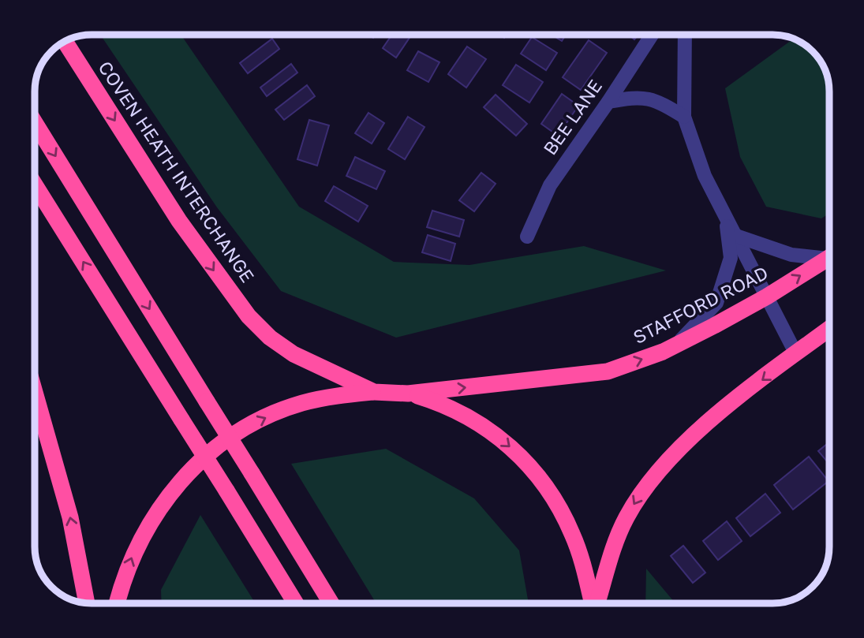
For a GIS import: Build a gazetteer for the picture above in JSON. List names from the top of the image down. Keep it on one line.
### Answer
{"streets":{"highway":["COVEN HEATH INTERCHANGE","STAFFORD ROAD"],"street":["BEE LANE"]},"crossings":[["COVEN HEATH INTERCHANGE","STAFFORD ROAD"]],"one_way":["STAFFORD ROAD"]}
